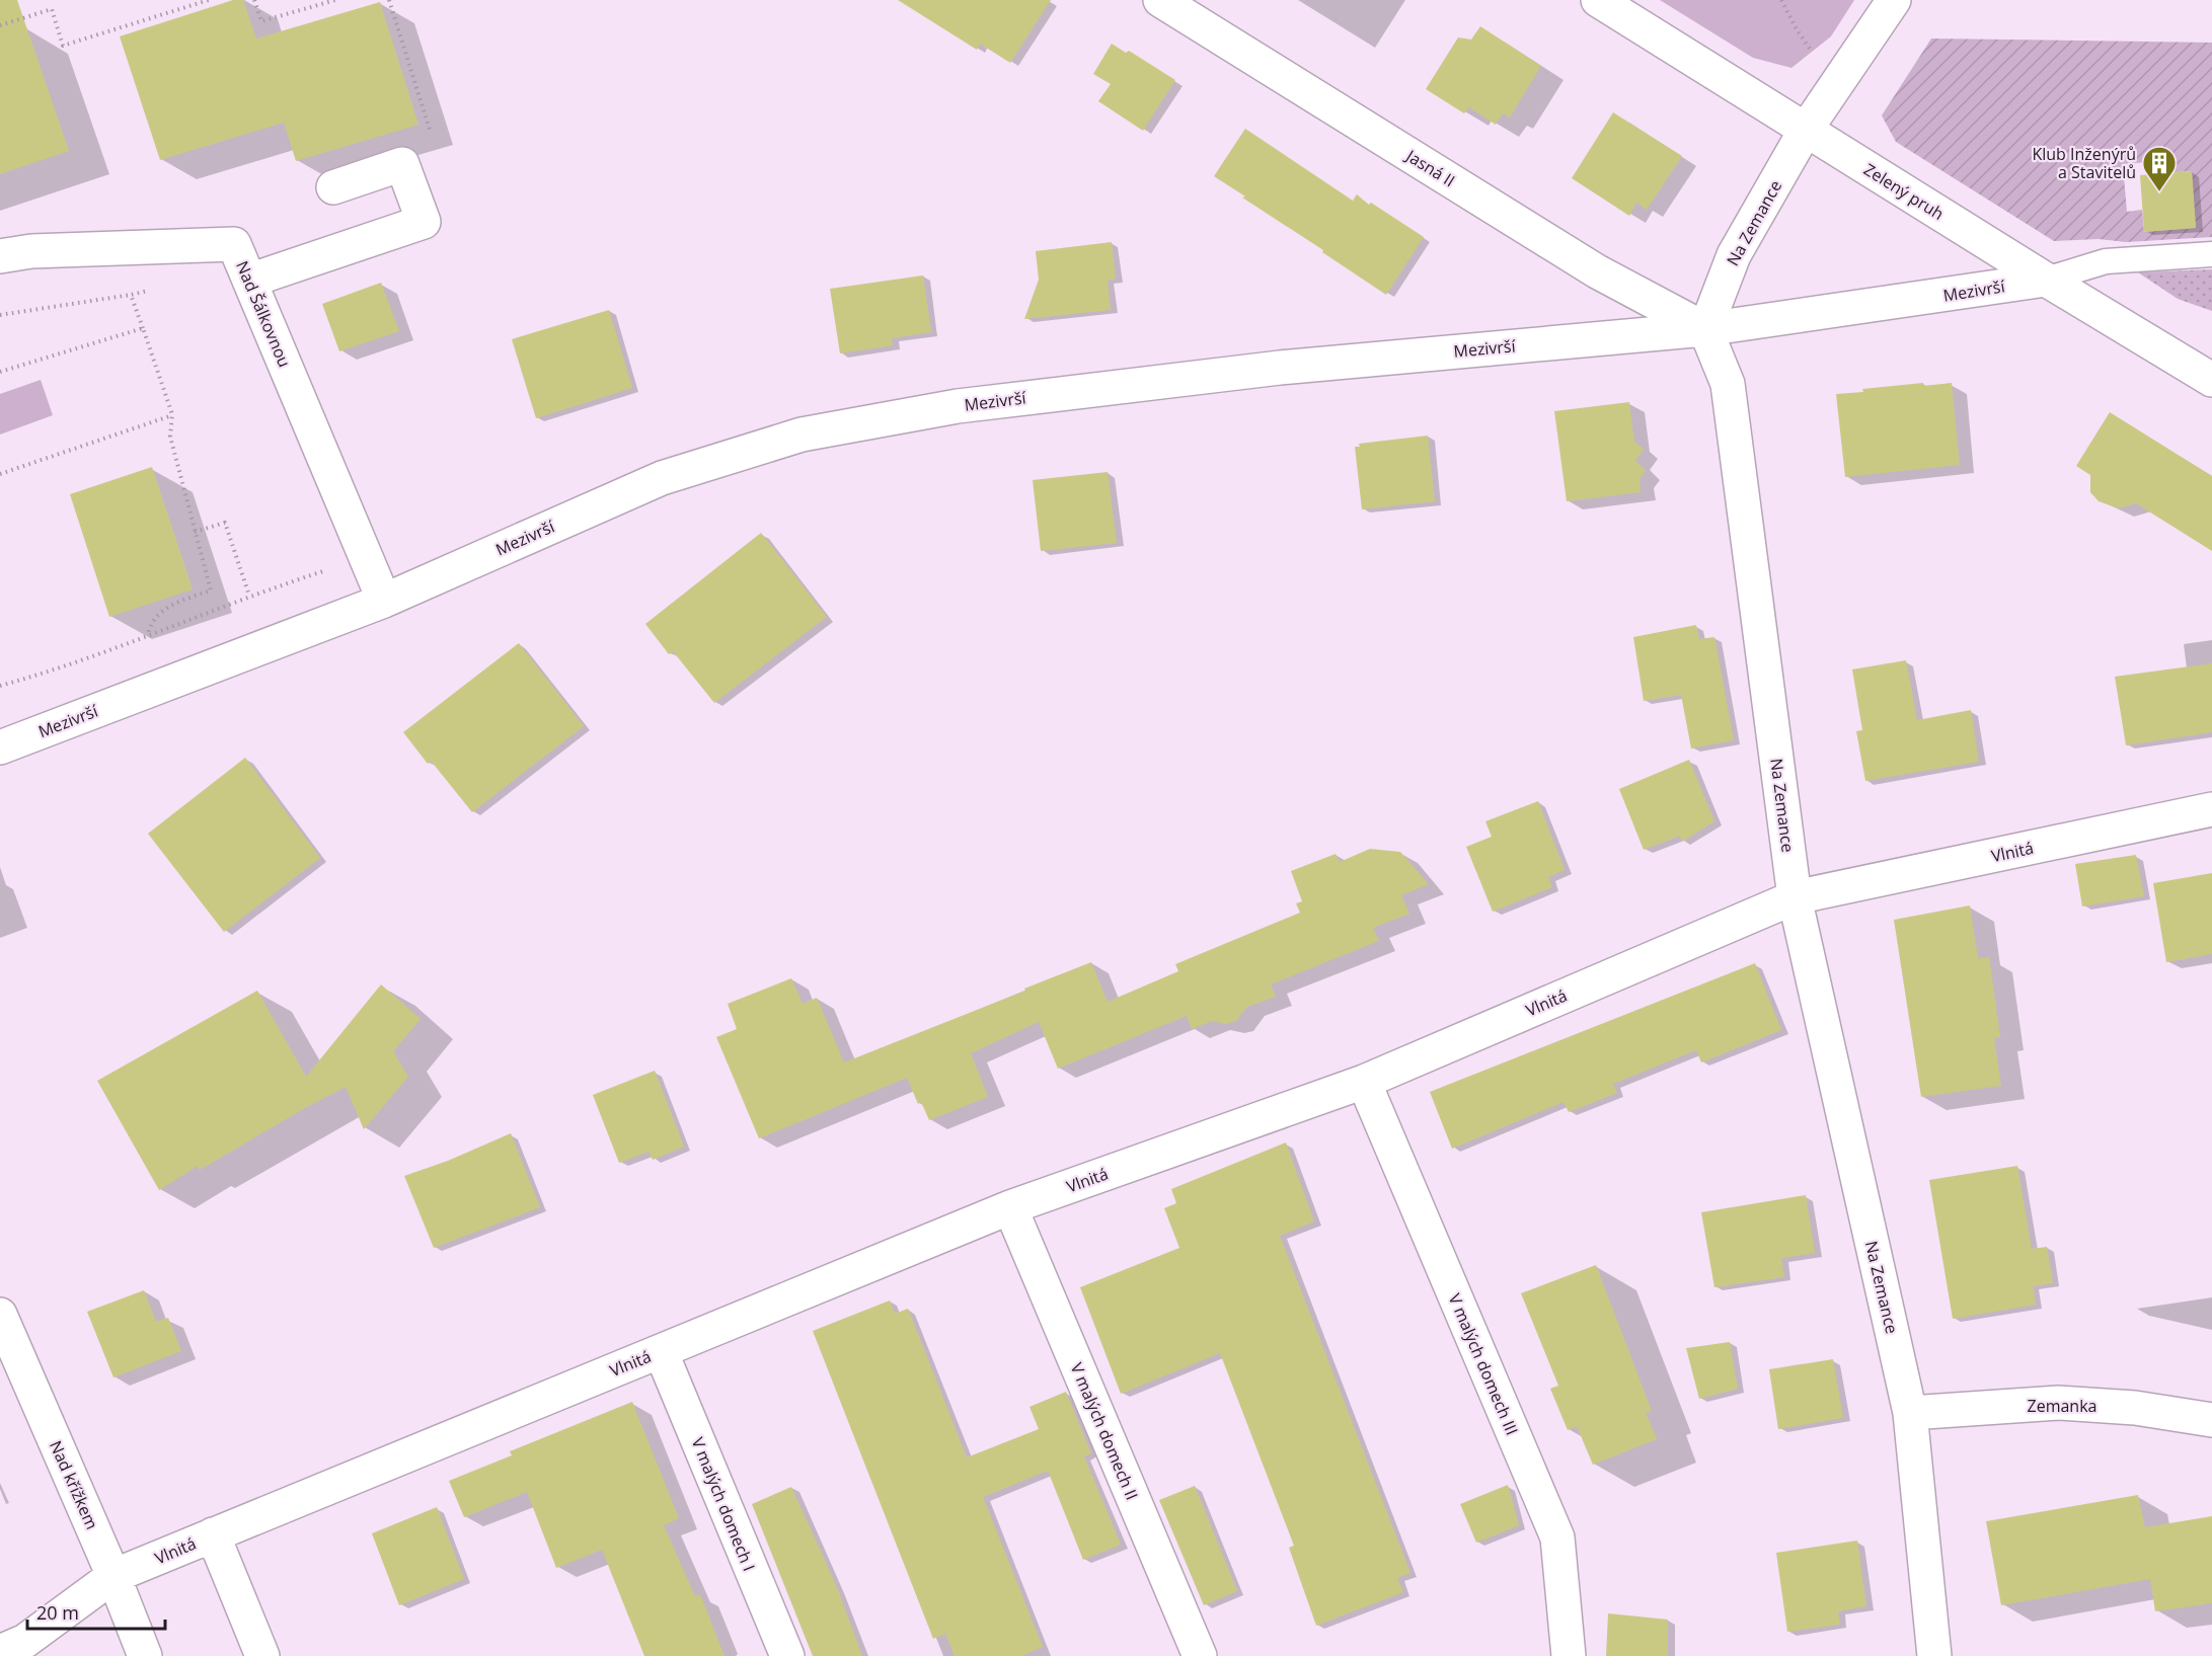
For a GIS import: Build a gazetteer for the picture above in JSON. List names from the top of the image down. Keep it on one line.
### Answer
{"streets":{"street":["Jasná II","Zelený pruh","Na Zemance","Mezivrší","Nad Šálkovnou","Vlnitá","V malých domech III","Zemanka","V malých domech II","Nad křížkem","V malých domech I"]},"crossings":[["Jasná II","Na Zemance"],["Jasná II","Mezivrší"],["Zelený pruh","Na Zemance"],["Zelený pruh","Mezivrší"],["Na Zemance","Mezivrší"],["Na Zemance","Vlnitá"],["Na Zemance","Zemanka"],["Mezivrší","Nad Šálkovnou"],["Vlnitá","V malých domech III"],["Vlnitá","V malých domech II"],["Vlnitá","Nad křížkem"],["Vlnitá","V malých domech I"]],"places":{"building":["Klub Inženýrů a Stavitelů"]},"scale_bar":"20 m"}
